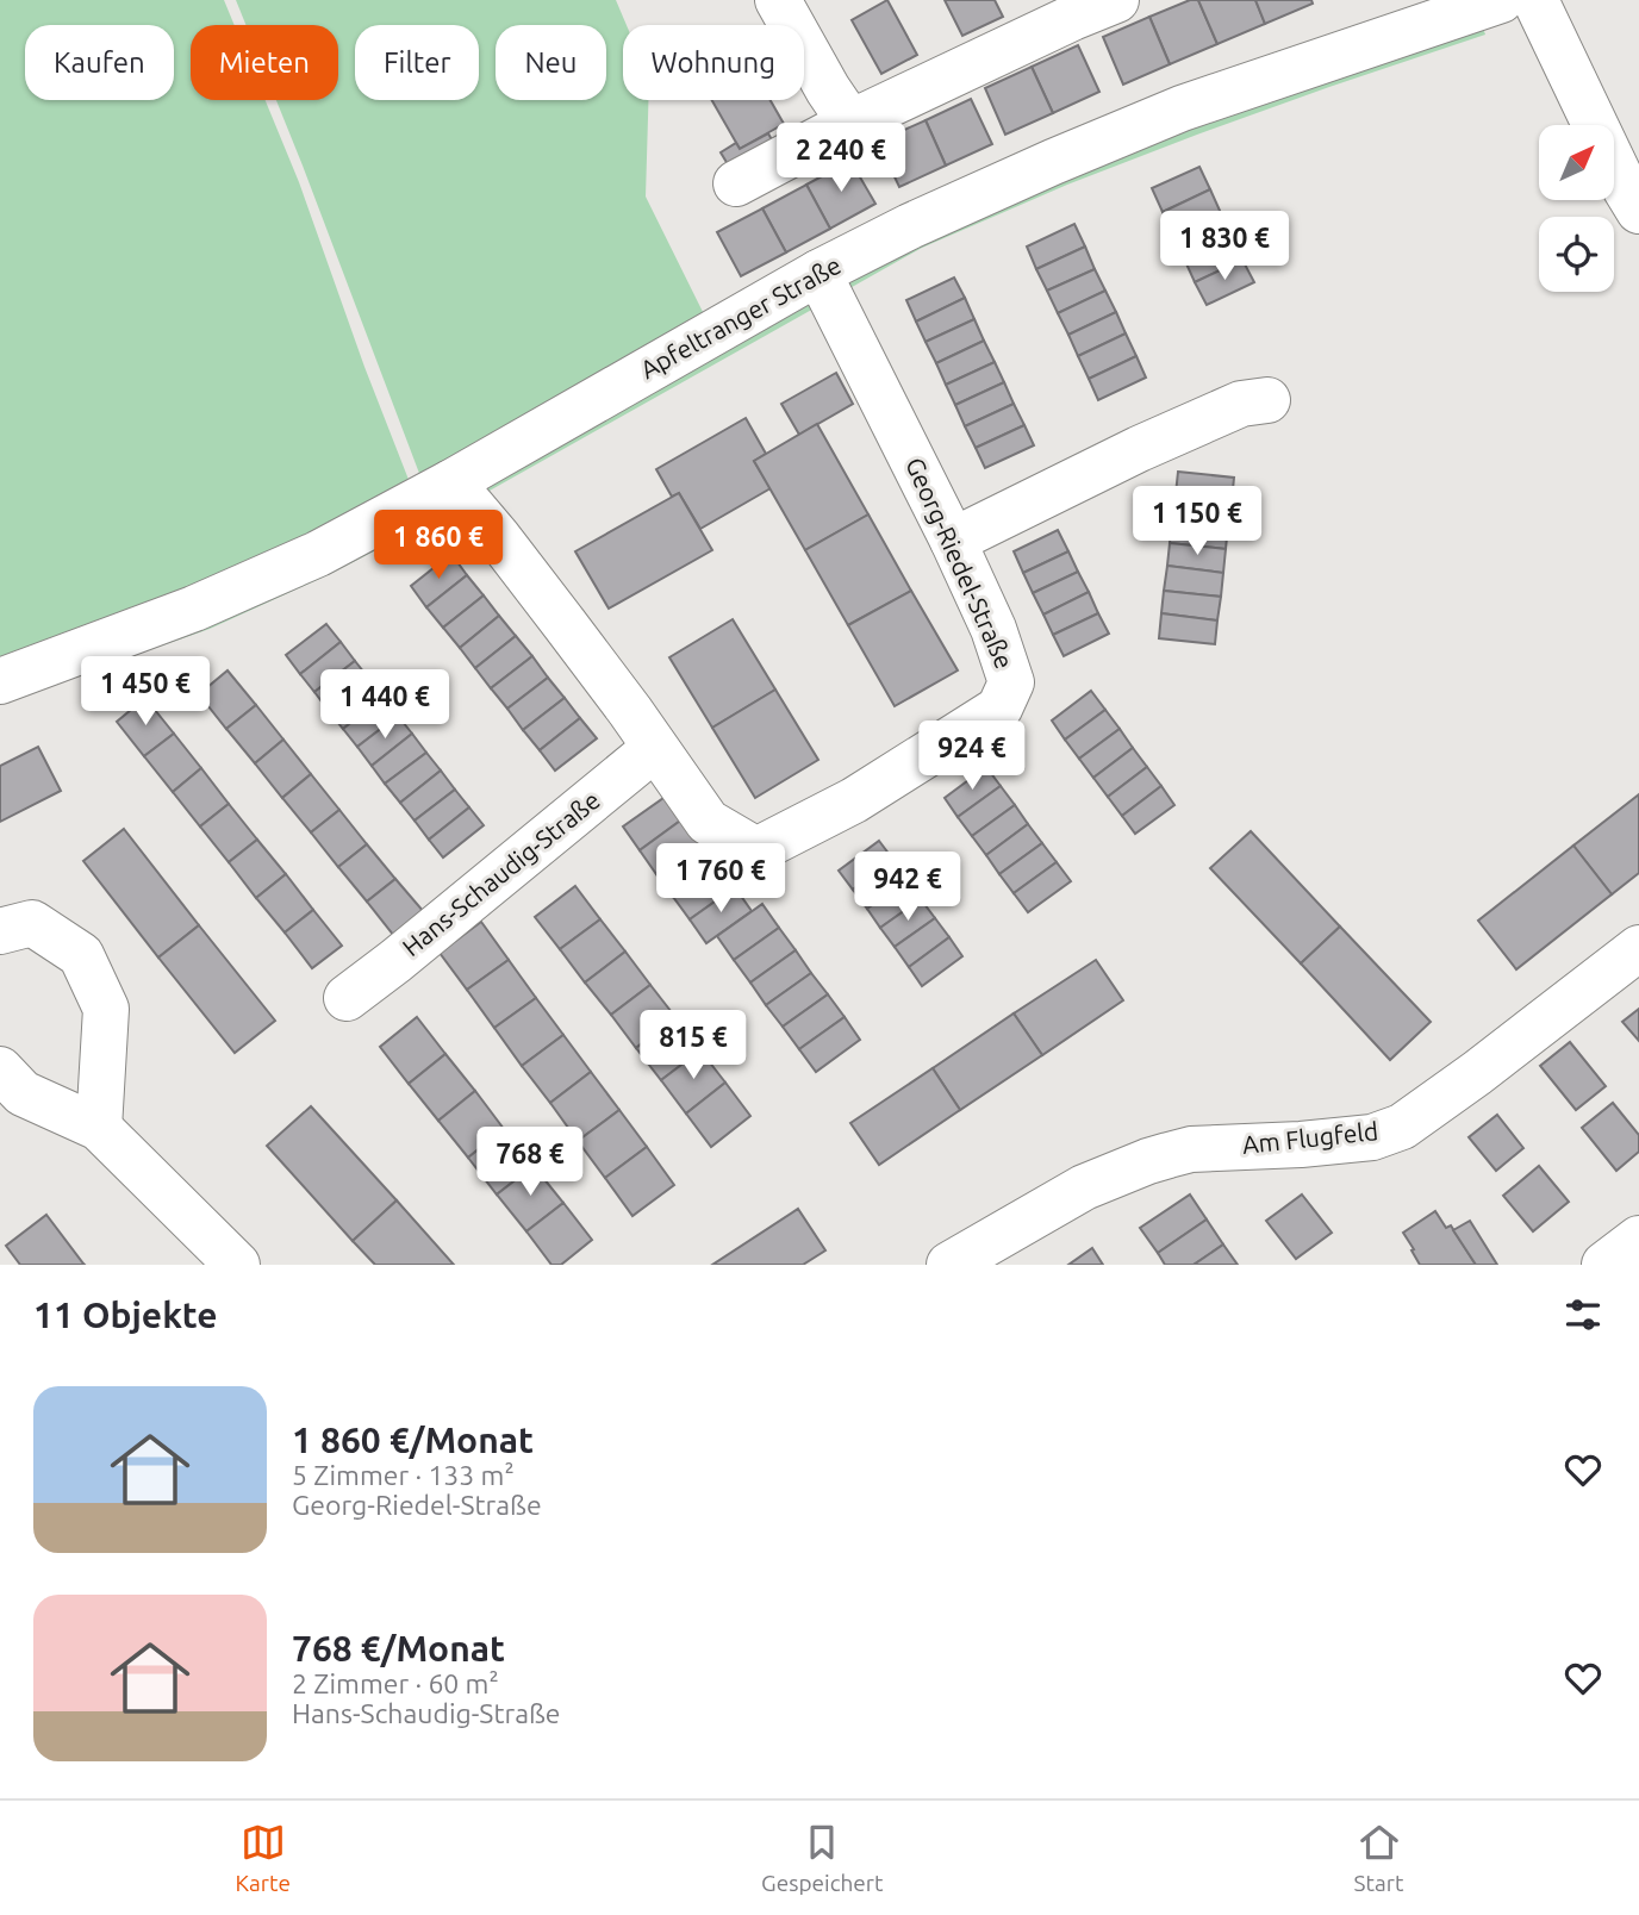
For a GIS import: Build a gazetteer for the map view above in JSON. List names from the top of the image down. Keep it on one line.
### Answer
{"streets":{"street":["Apfeltranger Straße","Georg-Riedel-Straße","Hans-Schaudig-Straße","Am Flugfeld"]},"crossings":[["Apfeltranger Straße","Georg-Riedel-Straße"],["Georg-Riedel-Straße","Hans-Schaudig-Straße"]],"north":"top right","page":{"chip":["Kaufen","Mieten","Filter","Neu","Wohnung"],"price":["2 240 €","1 830 €","1 150 €","1 860 €","1 450 €","1 440 €","924 €","1 760 €","942 €","815 €","768 €"],"heading":"11 Objekte","list":[{"name":"1 860 €/Monat","note":"5 Zimmer · 133 m² · Georg-Riedel-Straße"},{"name":"768 €/Monat","note":"2 Zimmer · 60 m² · Hans-Schaudig-Straße"}],"tabs":["Karte","Gespeichert","Start"]}}
